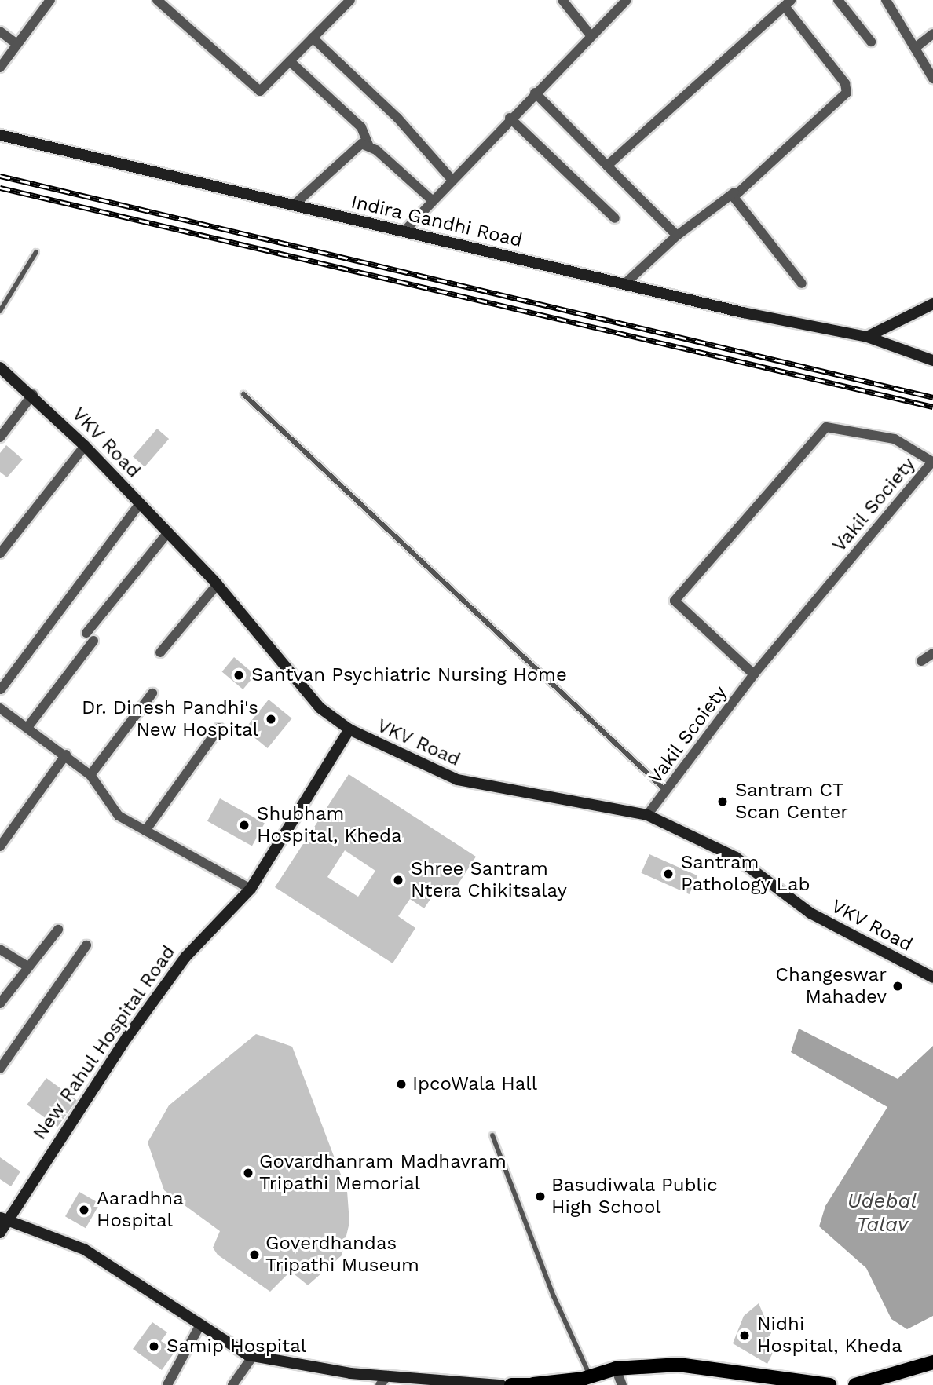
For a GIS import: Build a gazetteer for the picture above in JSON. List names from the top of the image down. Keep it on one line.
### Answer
{"streets":{"main road":["Indira Gandhi Road","VKV Road","New Rahul Hospital Road"],"street":["Vakil Society","Vakil Scoiety"]},"crossings":[["VKV Road","Vakil Scoiety"],["VKV Road","New Rahul Hospital Road"],["Vakil Society","Vakil Scoiety"]],"water":["Udebal Talav"],"places":["Santvan Psychiatric Nursing Home","Dr. Dinesh Pandhi's New Hospital","Santram CT Scan Center","Shubham Hospital, Kheda","Santram Pathology Lab","Shree Santram Ntera Chikitsalay","Changeswar Mahadev","IpcoWala Hall","Govardhanram Madhavram Tripathi Memorial","Basudiwala Public High School","Aaradhna Hospital","Goverdhandas Tripathi Museum","Nidhi Hospital, Kheda","Samip Hospital"]}
